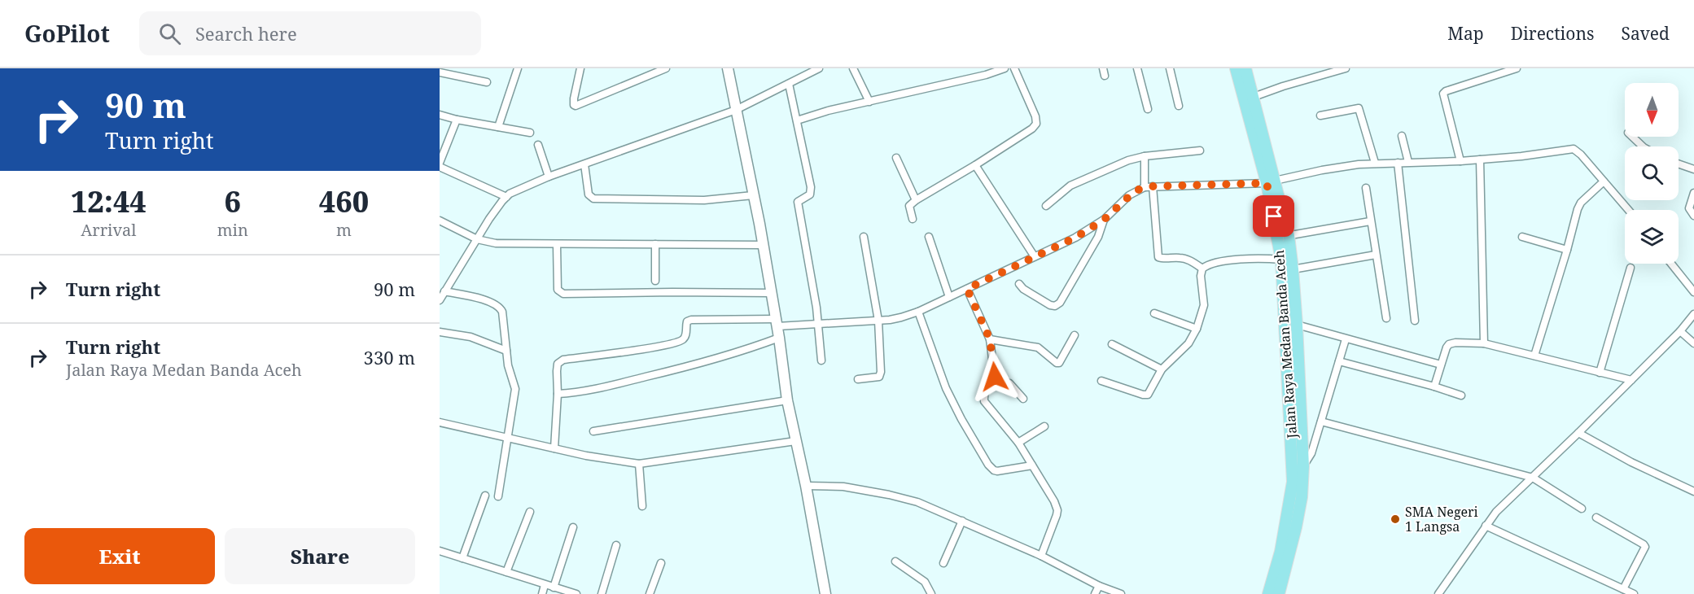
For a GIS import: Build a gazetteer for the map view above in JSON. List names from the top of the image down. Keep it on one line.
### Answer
{"streets":{"main road":["Jalan Raya Medan Banda Aceh"]},"places":["SMA Negeri 1 Langsa"],"north":"bottom","page":{"header":"GoPilot","search":"Search here","nav":["Map","Directions","Saved"],"turn":["90 m","Turn right"],"eta":["12:44","Arrival","6","min","460","m"],"list":[{"name":"Turn right","value":"90 m"},{"name":"Turn right","note":"Jalan Raya Medan Banda Aceh","value":"330 m"}],"buttons":["Exit","Share"]}}
